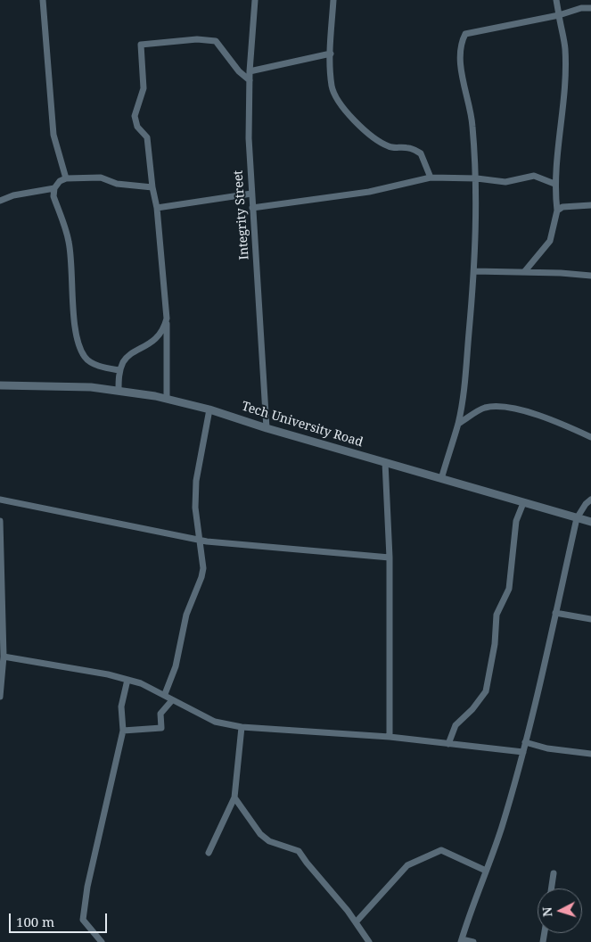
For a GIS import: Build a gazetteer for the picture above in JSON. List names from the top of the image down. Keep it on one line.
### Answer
{"streets":{"street":["Integrity Street","Tech University Road"]},"crossings":[["Integrity Street","Tech University Road"]],"scale_bar":"100 m","north":"left"}
